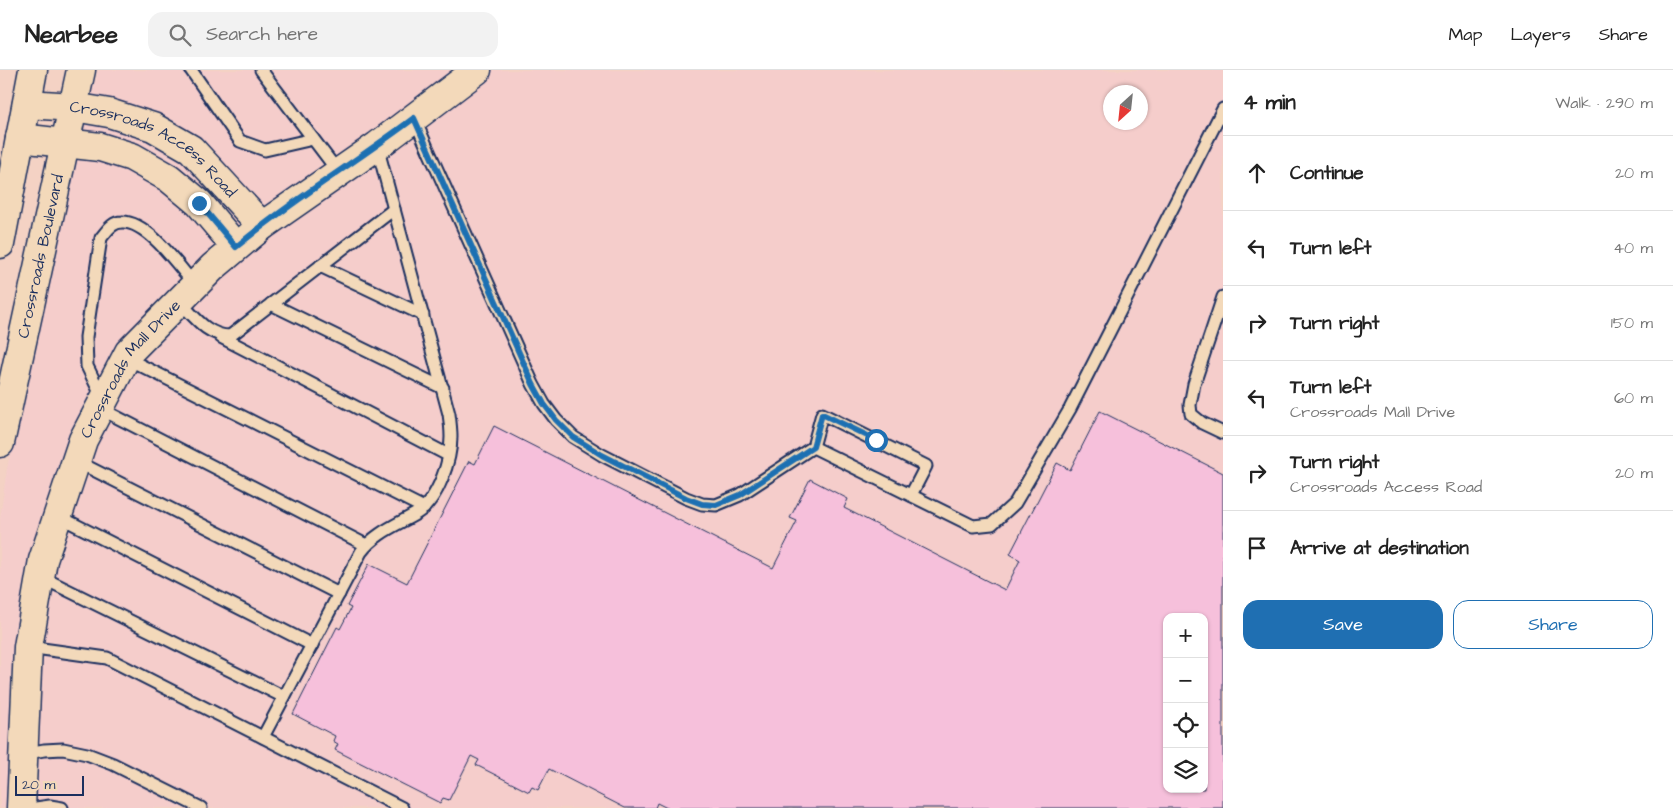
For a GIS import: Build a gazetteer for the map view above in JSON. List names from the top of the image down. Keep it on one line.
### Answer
{"streets":{"street":["Crossroads Access Road","Crossroads Boulevard","Crossroads Mall Drive"]},"crossings":[["Crossroads Access Road","Crossroads Boulevard"],["Crossroads Access Road","Crossroads Mall Drive"]],"scale_bar":"20 m","north":"bottom left","page":{"header":"Nearbee","search":"Search here","nav":["Map","Layers","Share"],"heading":["4 min","Walk · 290 m"],"list":[["Continue","20 m"],["Turn left","40 m"],["Turn right","150 m"],["Turn left","Crossroads Mall Drive","60 m"],["Turn right","Crossroads Access Road","20 m"],"Arrive at destination"],"buttons":["Save","Share"],"map_buttons":["+","−"],"scale":"20 m"}}
